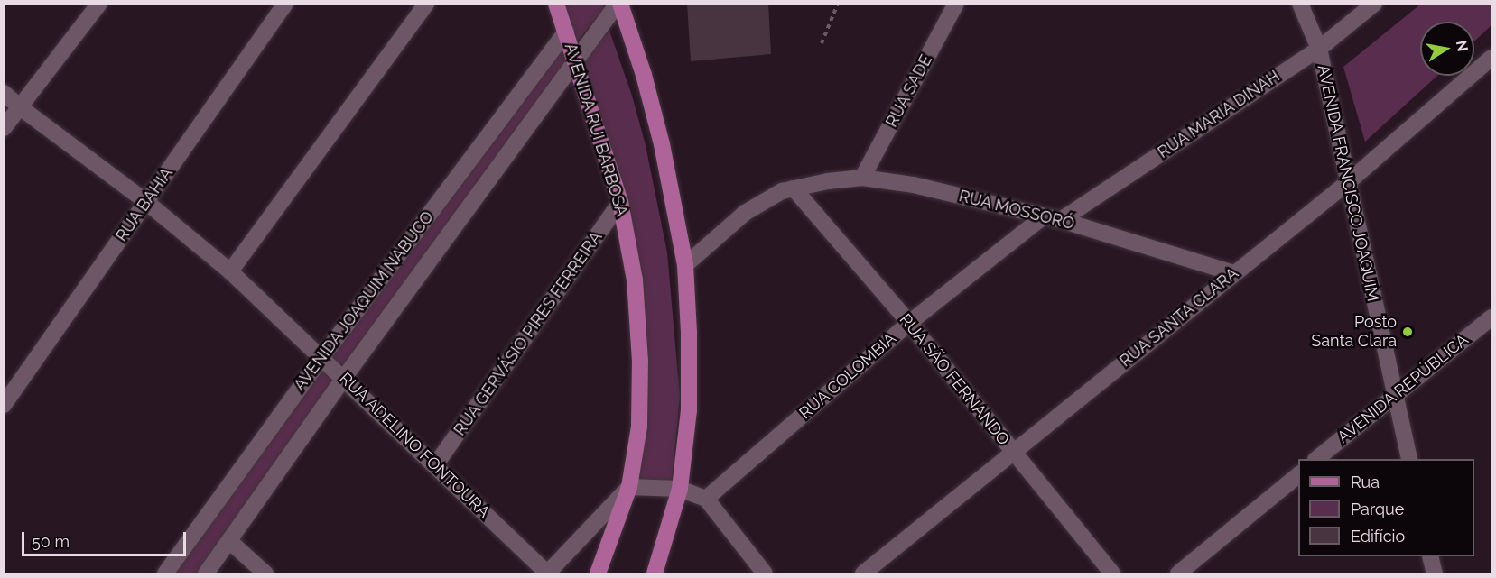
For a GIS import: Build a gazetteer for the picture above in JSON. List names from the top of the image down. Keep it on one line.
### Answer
{"streets":{"main road":["AVENIDA RUI BARBOSA"],"street":["RUA SADE","RUA MARIA DINAH","AVENIDA FRANCISCO JOAQUIM","RUA BAHIA","RUA MOSSORÓ","AVENIDA JOAQUIM NABUCO","RUA SANTA CLARA","RUA GERVÁSIO PIRES FERREIRA","RUA COLOMBIA","RUA SÃO FERNANDO","AVENIDA REPÚBLICA","RUA ADELINO FONTOURA"]},"crossings":[["RUA SADE","RUA MOSSORÓ"],["RUA MARIA DINAH","AVENIDA FRANCISCO JOAQUIM"],["RUA MARIA DINAH","RUA MOSSORÓ"],["AVENIDA RUI BARBOSA","AVENIDA JOAQUIM NABUCO"],["AVENIDA RUI BARBOSA","RUA GERVÁSIO PIRES FERREIRA"],["AVENIDA FRANCISCO JOAQUIM","RUA SANTA CLARA"],["AVENIDA FRANCISCO JOAQUIM","AVENIDA REPÚBLICA"],["RUA BAHIA","RUA ADELINO FONTOURA"],["RUA MOSSORÓ","RUA SANTA CLARA"],["RUA MOSSORÓ","RUA COLOMBIA"],["RUA MOSSORÓ","RUA SÃO FERNANDO"],["AVENIDA JOAQUIM NABUCO","RUA ADELINO FONTOURA"],["RUA SANTA CLARA","RUA SÃO FERNANDO"],["RUA GERVÁSIO PIRES FERREIRA","RUA ADELINO FONTOURA"],["RUA COLOMBIA","RUA SÃO FERNANDO"]],"places":["Posto Santa Clara"],"legend":["Rua","Parque","Edifício"],"scale_bar":"50 m","north":"right"}
